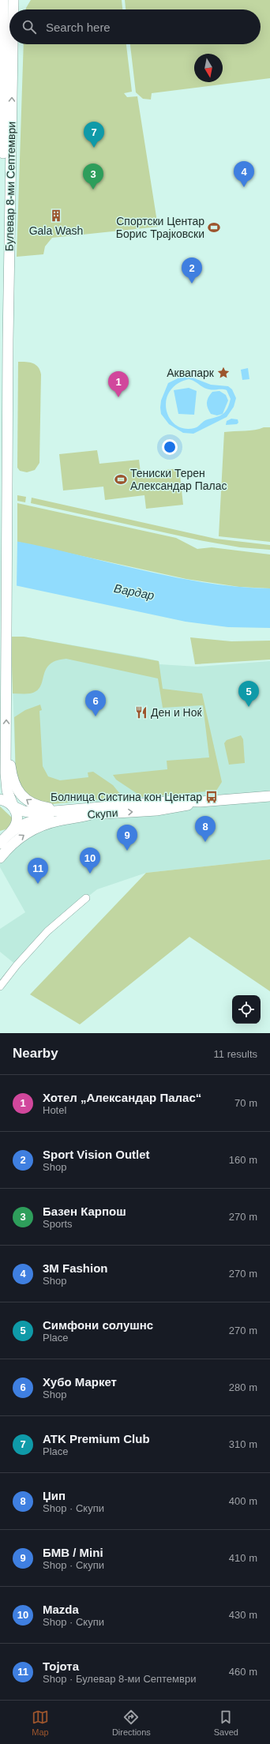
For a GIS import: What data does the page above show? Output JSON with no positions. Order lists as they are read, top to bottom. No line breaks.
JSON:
{"streets":{"street":["Булевар 8-ми Септември","Скупи"]},"crossings":[["Булевар 8-ми Септември","Скупи"]],"water":["Вардар"],"places":{"building":["Gala Wash"],"sports":["Спортски Центар Борис Трајковски","Тениски Терен Александар Палас"],"place":["Аквапарк"],"restaurant":["Ден и Ноќ"],"bus stop":["Болница Систина кон Центар"]},"north":"bottom","page":{"search":"Search here","pins":["7","4","3","2","1","5","6","8","9","10","11"],"heading":["Nearby","11 results"],"list":[{"mark":"1","name":"Хотел „Александар Палас“","note":"Hotel","value":"70 m"},{"mark":"2","name":"Sport Vision Outlet","note":"Shop","value":"160 m"},{"mark":"3","name":"Базен Карпош","note":"Sports","value":"270 m"},{"mark":"4","name":"3M Fashion","note":"Shop","value":"270 m"},{"mark":"5","name":"Симфони солушнс","note":"Place","value":"270 m"},{"mark":"6","name":"Хубо Маркет","note":"Shop","value":"280 m"},{"mark":"7","name":"ATK Premium Club","note":"Place","value":"310 m"},{"mark":"8","name":"Џип","note":"Shop · Скупи","value":"400 m"},{"mark":"9","name":"БМВ / Mini","note":"Shop · Скупи","value":"410 m"},{"mark":"10","name":"Mazda","note":"Shop · Скупи","value":"430 m"},{"mark":"11","name":"Тојота","note":"Shop · Булевар 8-ми Септември","value":"460 m"}],"nav":["Map","Directions","Saved"]}}
